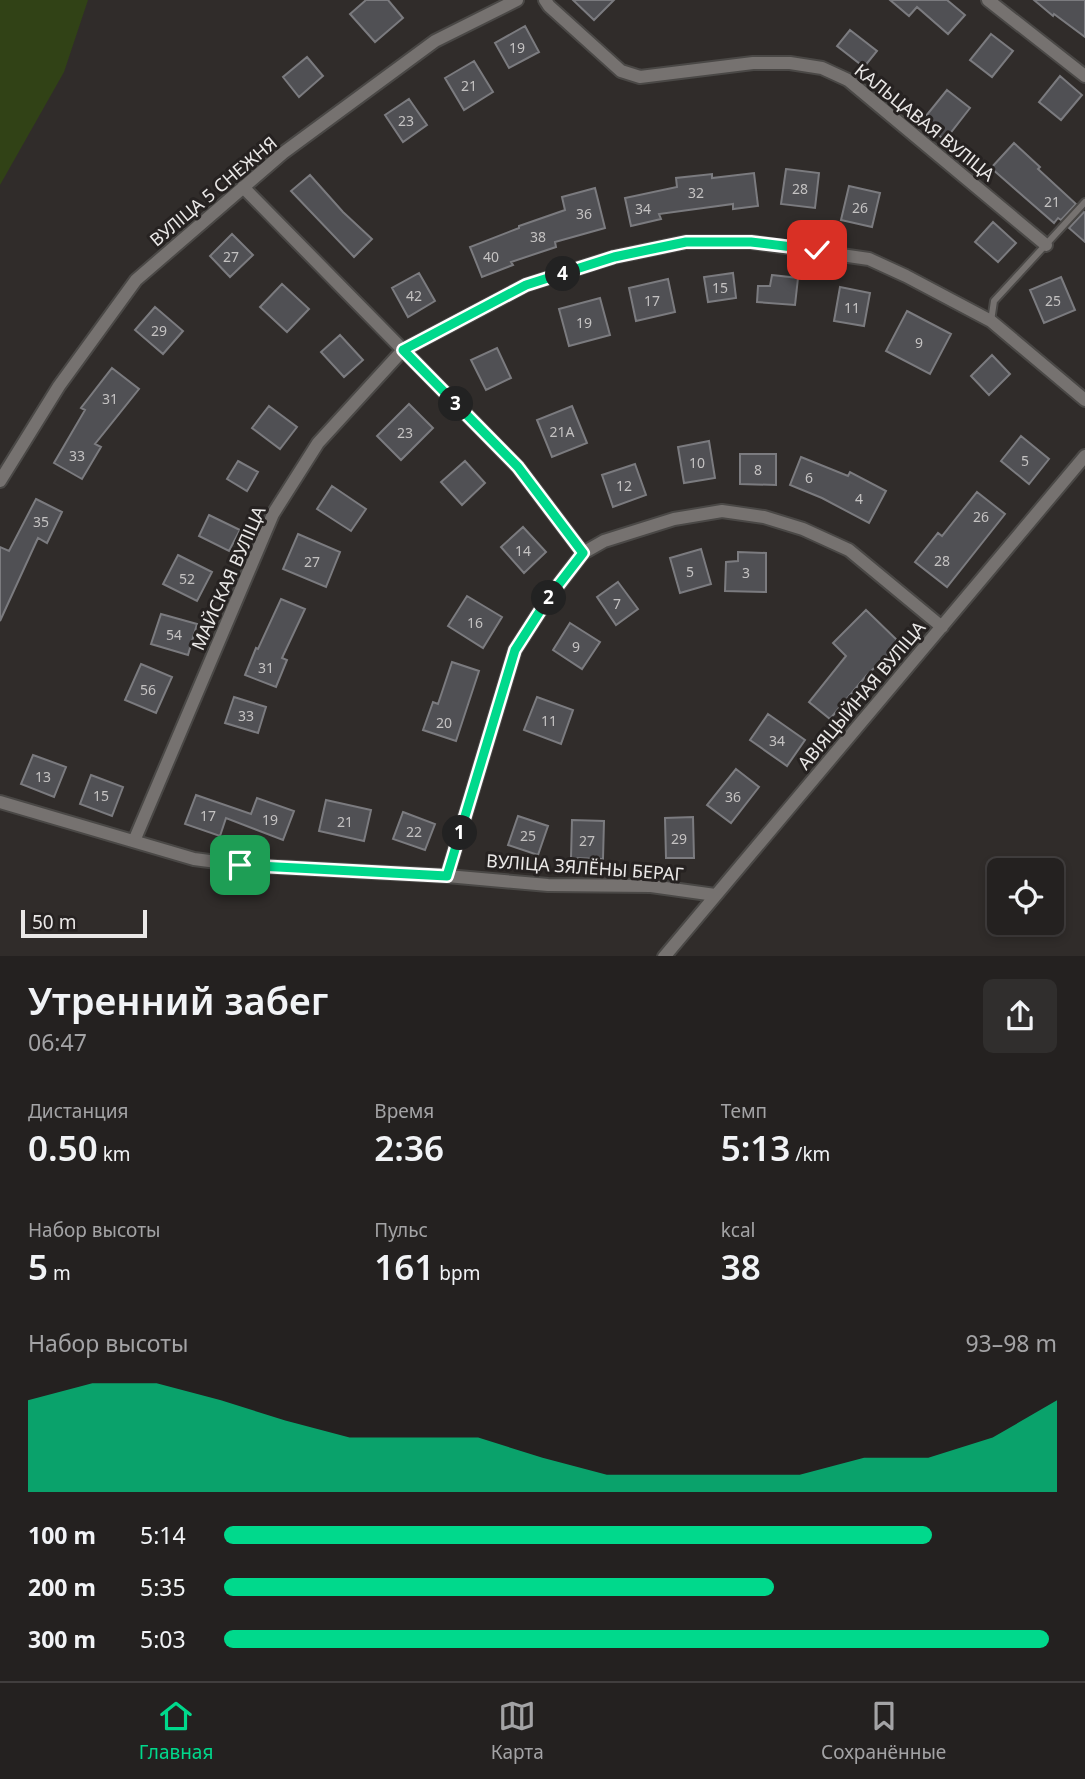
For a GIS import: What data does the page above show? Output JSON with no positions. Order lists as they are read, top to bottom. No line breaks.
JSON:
{"streets":{"street":["КАЛЬЦАВАЯ ВУЛІЦА","ВУЛІЦА 5 СНЕЖНЯ","МАЙСКАЯ ВУЛІЦА","АВІЯЦЫЙНАЯ ВУЛІЦА","ВУЛІЦА ЗЯЛЁНЫ БЕРАГ"]},"crossings":[["МАЙСКАЯ ВУЛІЦА","ВУЛІЦА ЗЯЛЁНЫ БЕРАГ"],["АВІЯЦЫЙНАЯ ВУЛІЦА","ВУЛІЦА ЗЯЛЁНЫ БЕРАГ"]],"house_numbers":["19","21","23","28","32","21","26","34","36","38","27","40","15","42","17","25","11","19","29","9","31","21А","23","33","5","10","8","6","12","4","26","35","14","28","27","5","3","52","7","16","54","9","31","56","33","11","20","34","13","15","36","17","19","21","22","25","29","27"],"scale_bar":"50 m","page":{"pins":["4","3","2","1"],"scale":"50 m","heading":["Утренний забег","06:47"],"stats":[["Дистанция","0.50 km"],["Время","2:36"],["Темп","5:13 /km"],["Набор высоты","5 m"],["Пульс","161 bpm"],["kcal","38"]],"chart":["Набор высоты","93–98 m"],"list":[{"name":"100 m","note":"5:14"},{"name":"200 m","note":"5:35"},{"name":"300 m","note":"5:03"}],"tabs":["Главная","Карта","Сохранённые"]}}
